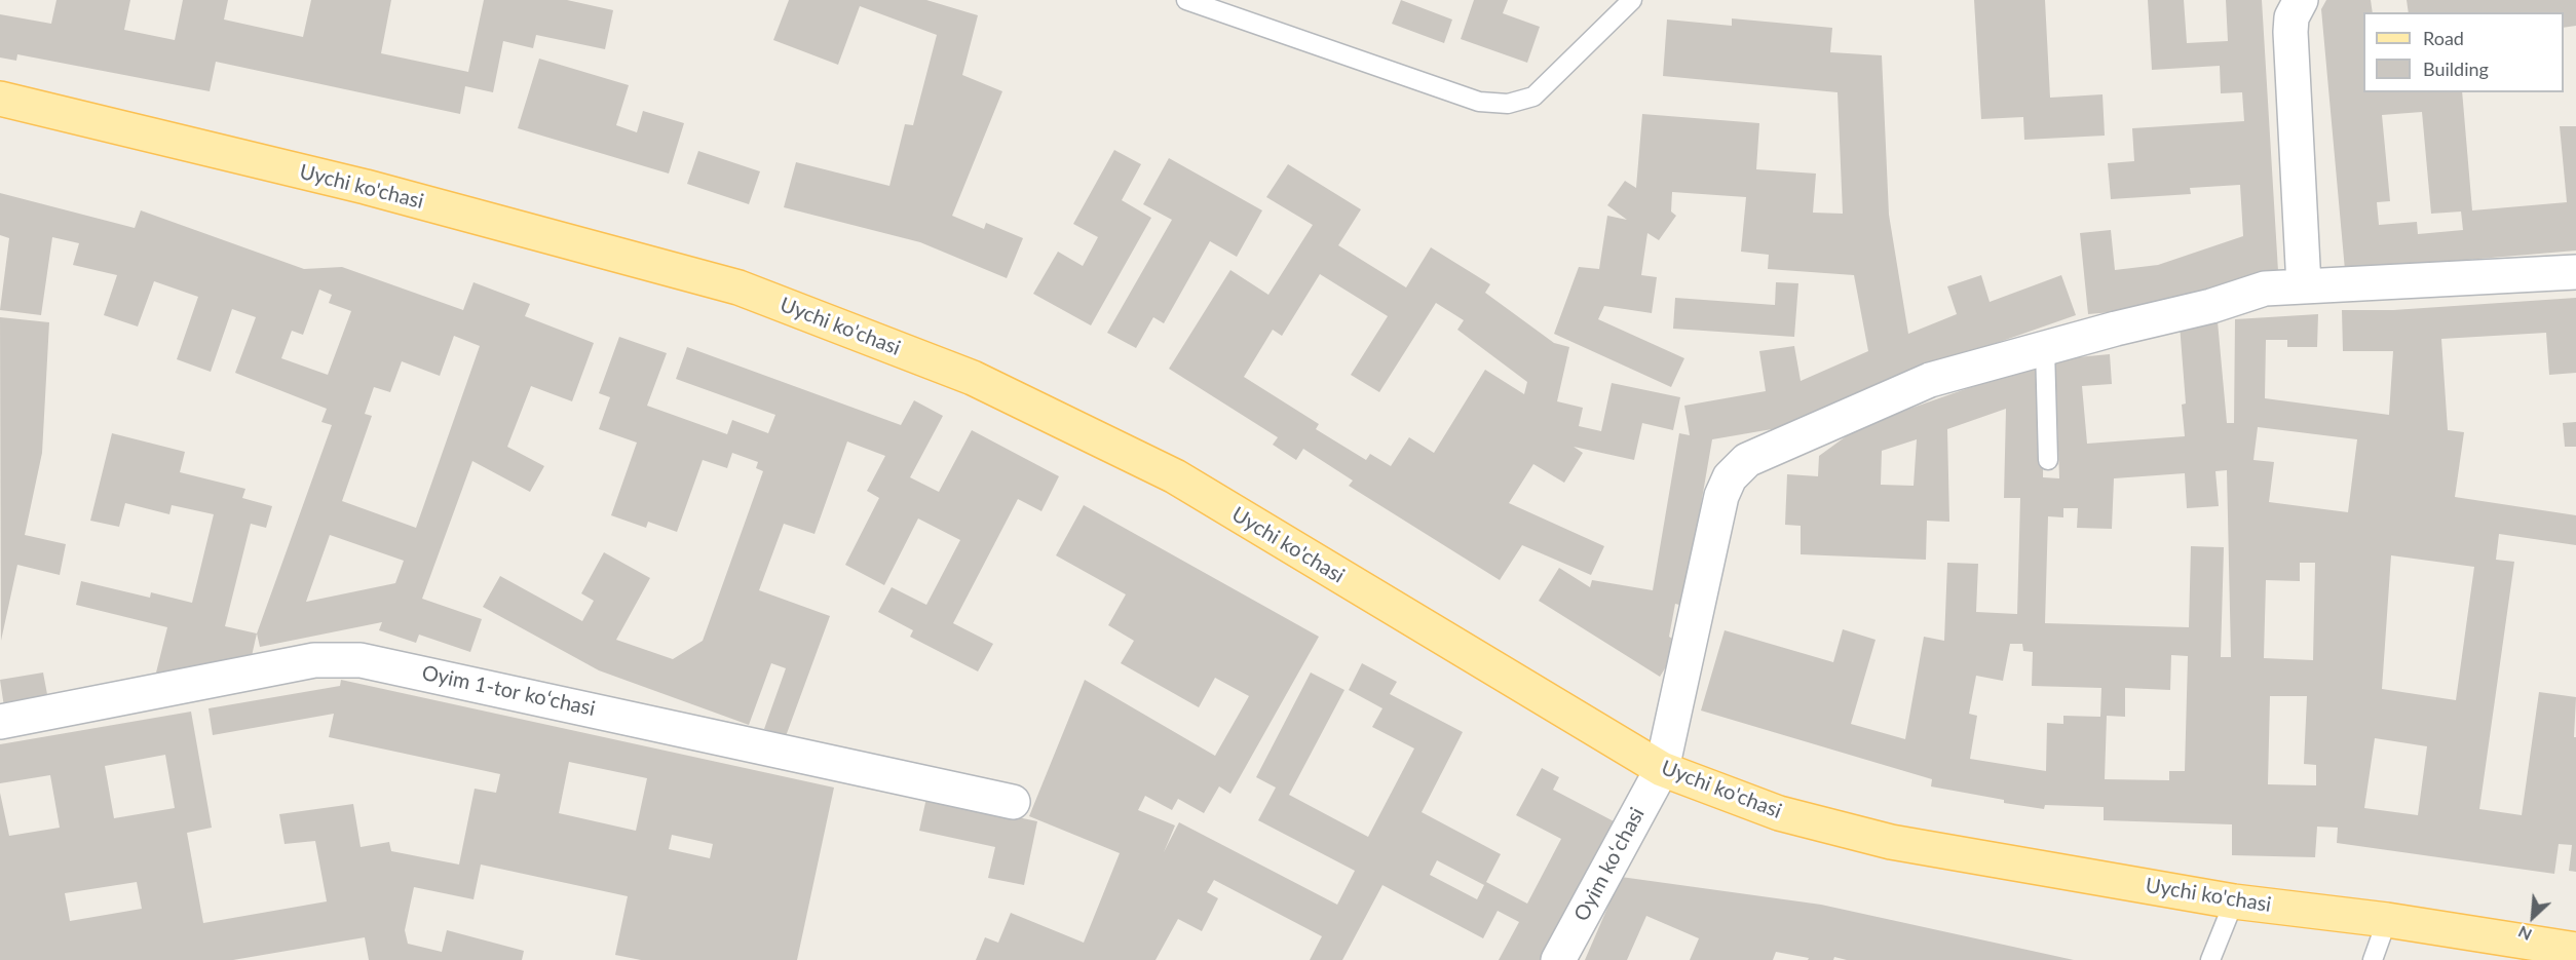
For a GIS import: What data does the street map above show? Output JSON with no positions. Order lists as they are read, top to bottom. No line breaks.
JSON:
{"streets":{"main road":["Uychi ko'chasi"],"street":["Oyim 1-tor koʻchasi","Oyim koʻchasi"]},"crossings":[["Uychi ko'chasi","Oyim koʻchasi"]],"legend":["Road","Building"],"north":"bottom left"}
